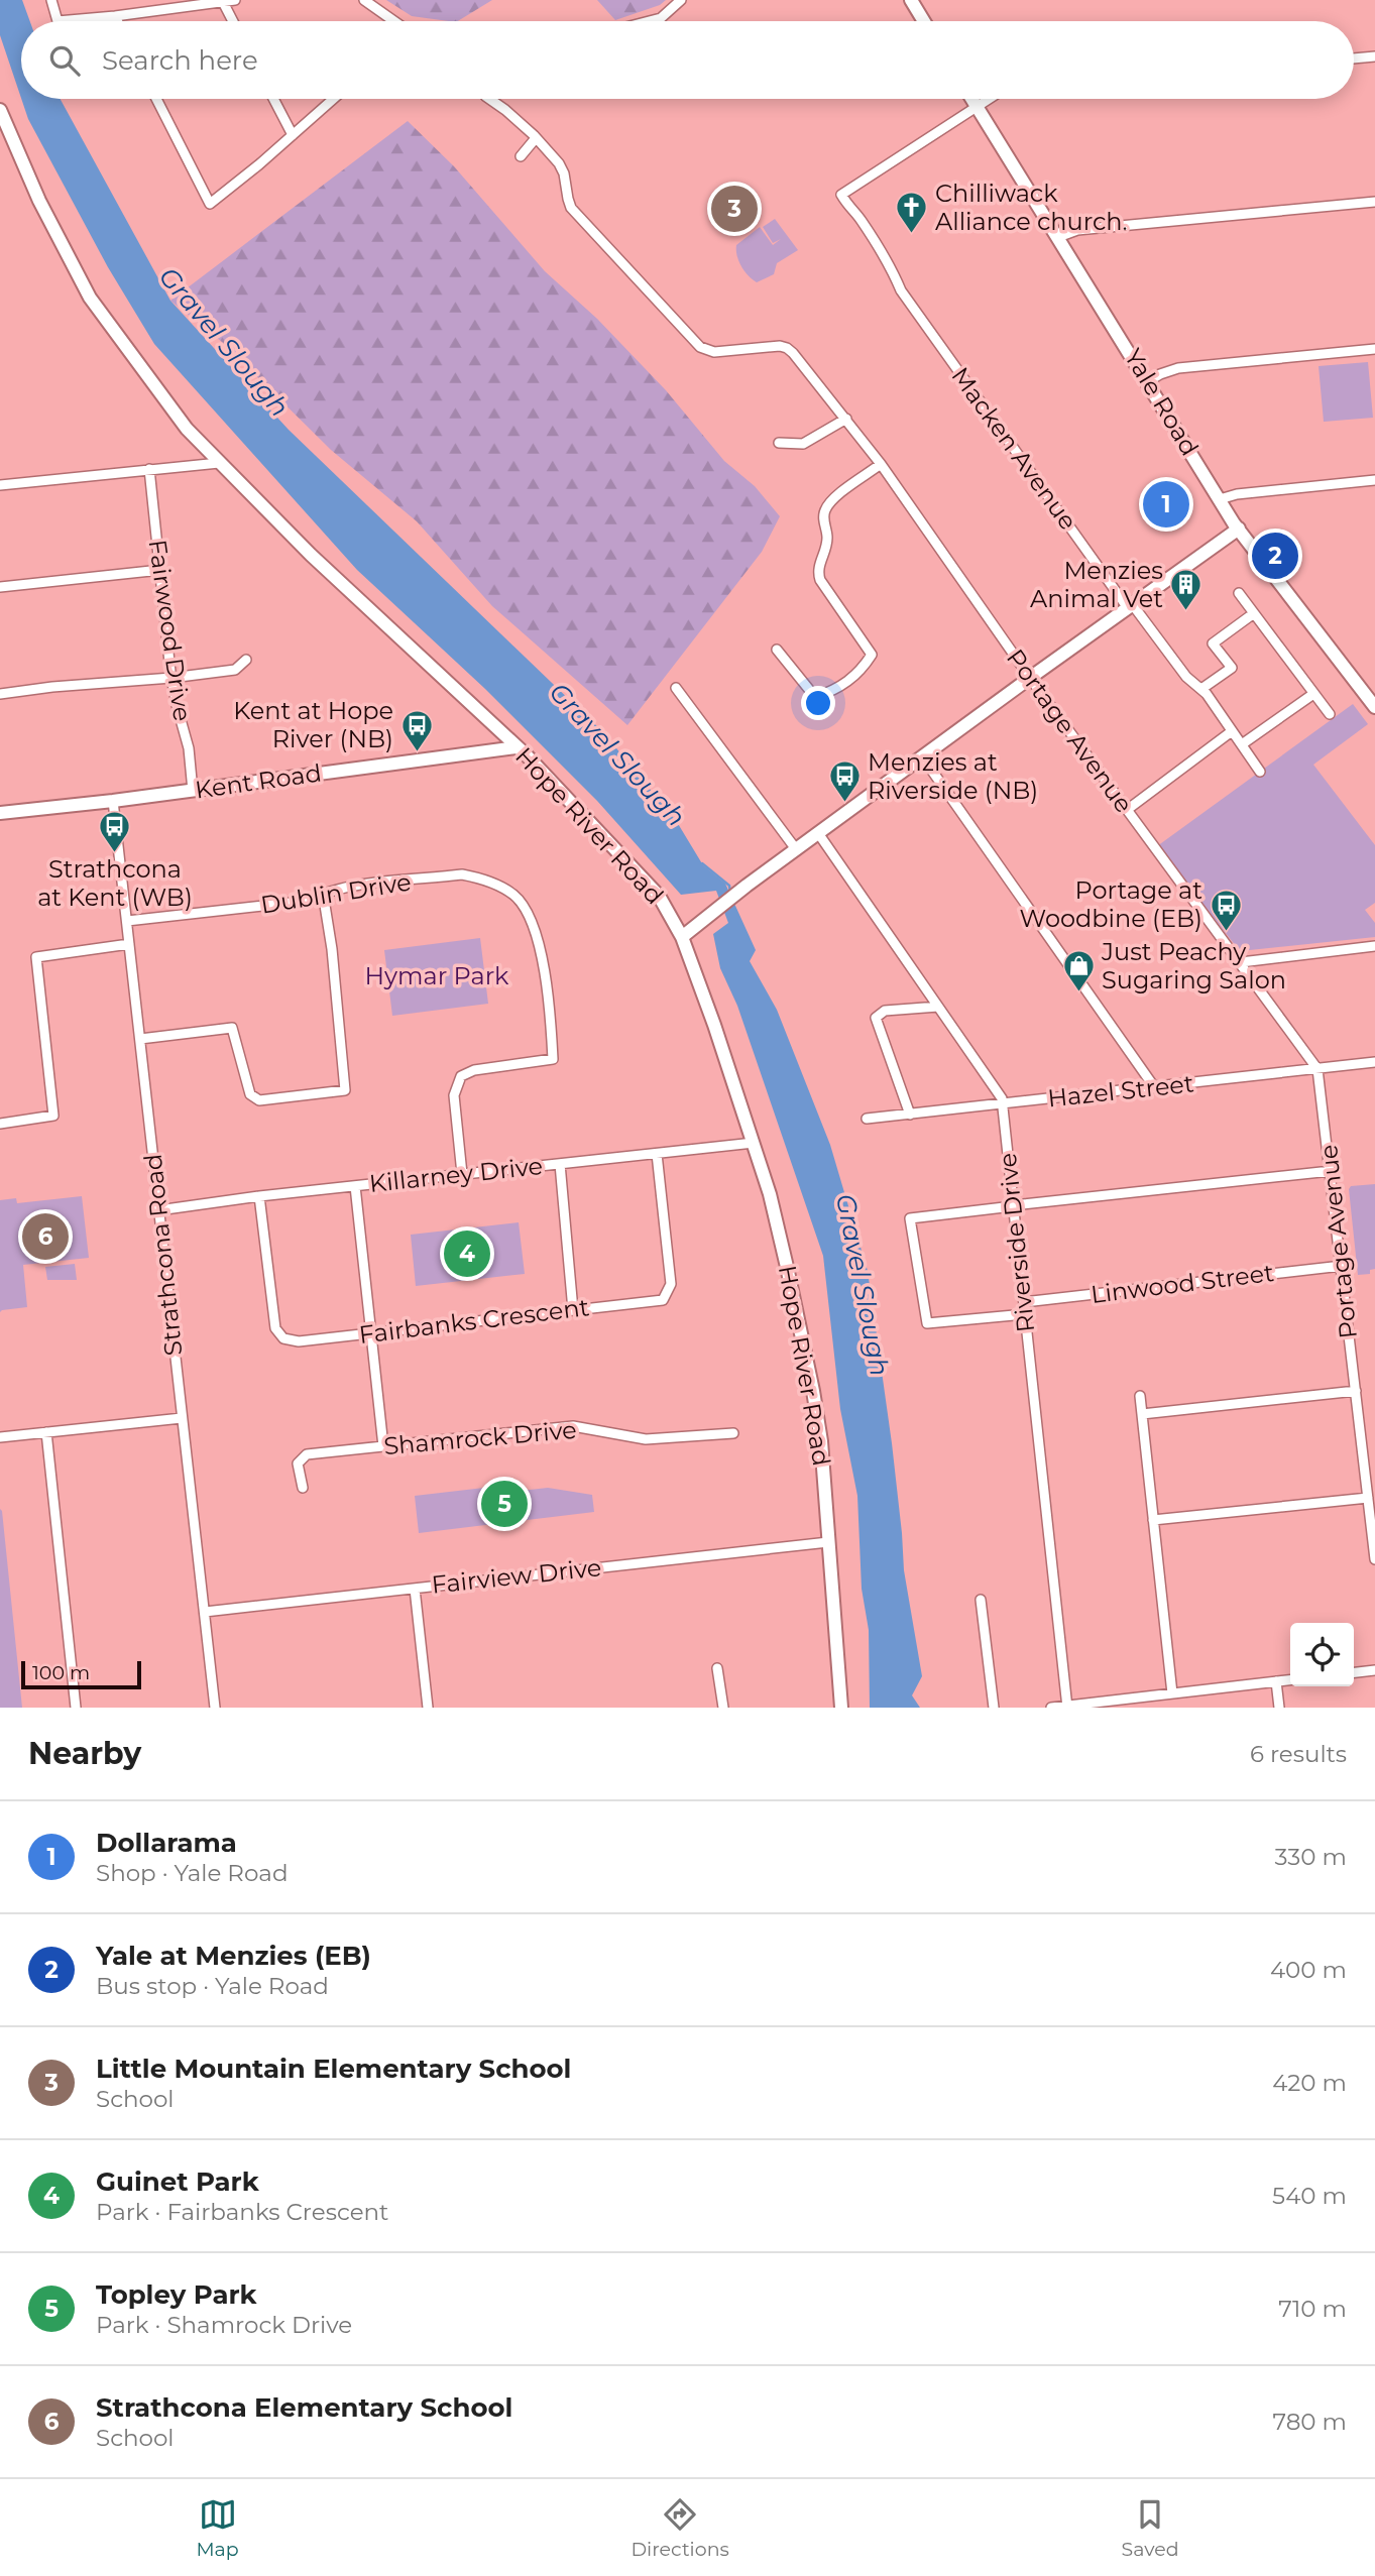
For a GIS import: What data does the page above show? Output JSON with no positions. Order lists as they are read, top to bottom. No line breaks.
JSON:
{"streets":{"street":["Yale Road","Macken Avenue","Fairwood Drive","Portage Avenue","Kent Road","Hope River Road","Dublin Drive","Hazel Street","Killarney Drive","Riverside Drive","Strathcona Road","Linwood Street","Fairbanks Crescent","Shamrock Drive","Fairview Drive"]},"crossings":[["Yale Road","Macken Avenue"],["Fairwood Drive","Kent Road"],["Portage Avenue","Hazel Street"],["Portage Avenue","Linwood Street"],["Kent Road","Hope River Road"],["Kent Road","Strathcona Road"],["Hope River Road","Killarney Drive"],["Hope River Road","Fairview Drive"],["Dublin Drive","Killarney Drive"],["Dublin Drive","Strathcona Road"],["Hazel Street","Riverside Drive"],["Killarney Drive","Strathcona Road"],["Killarney Drive","Fairbanks Crescent"],["Riverside Drive","Linwood Street"],["Strathcona Road","Fairview Drive"]],"water":["Gravel Slough"],"parks":["Hymar Park"],"places":{"church":["Chilliwack Alliance church."],"building":["Menzies Animal Vet"],"bus stop":["Kent at Hope River (NB)","Menzies at Riverside (NB)","Strathcona at Kent (WB)","Portage at Woodbine (EB)"],"shop":["Just Peachy Sugaring Salon"]},"scale_bar":"100 m","page":{"search":"Search here","pins":["3","1","2","6","4","5"],"scale":"100 m","heading":["Nearby","6 results"],"list":[{"mark":"1","name":"Dollarama","note":"Shop · Yale Road","value":"330 m"},{"mark":"2","name":"Yale at Menzies (EB)","note":"Bus stop · Yale Road","value":"400 m"},{"mark":"3","name":"Little Mountain Elementary School","note":"School","value":"420 m"},{"mark":"4","name":"Guinet Park","note":"Park · Fairbanks Crescent","value":"540 m"},{"mark":"5","name":"Topley Park","note":"Park · Shamrock Drive","value":"710 m"},{"mark":"6","name":"Strathcona Elementary School","note":"School","value":"780 m"}],"nav":["Map","Directions","Saved"]}}
